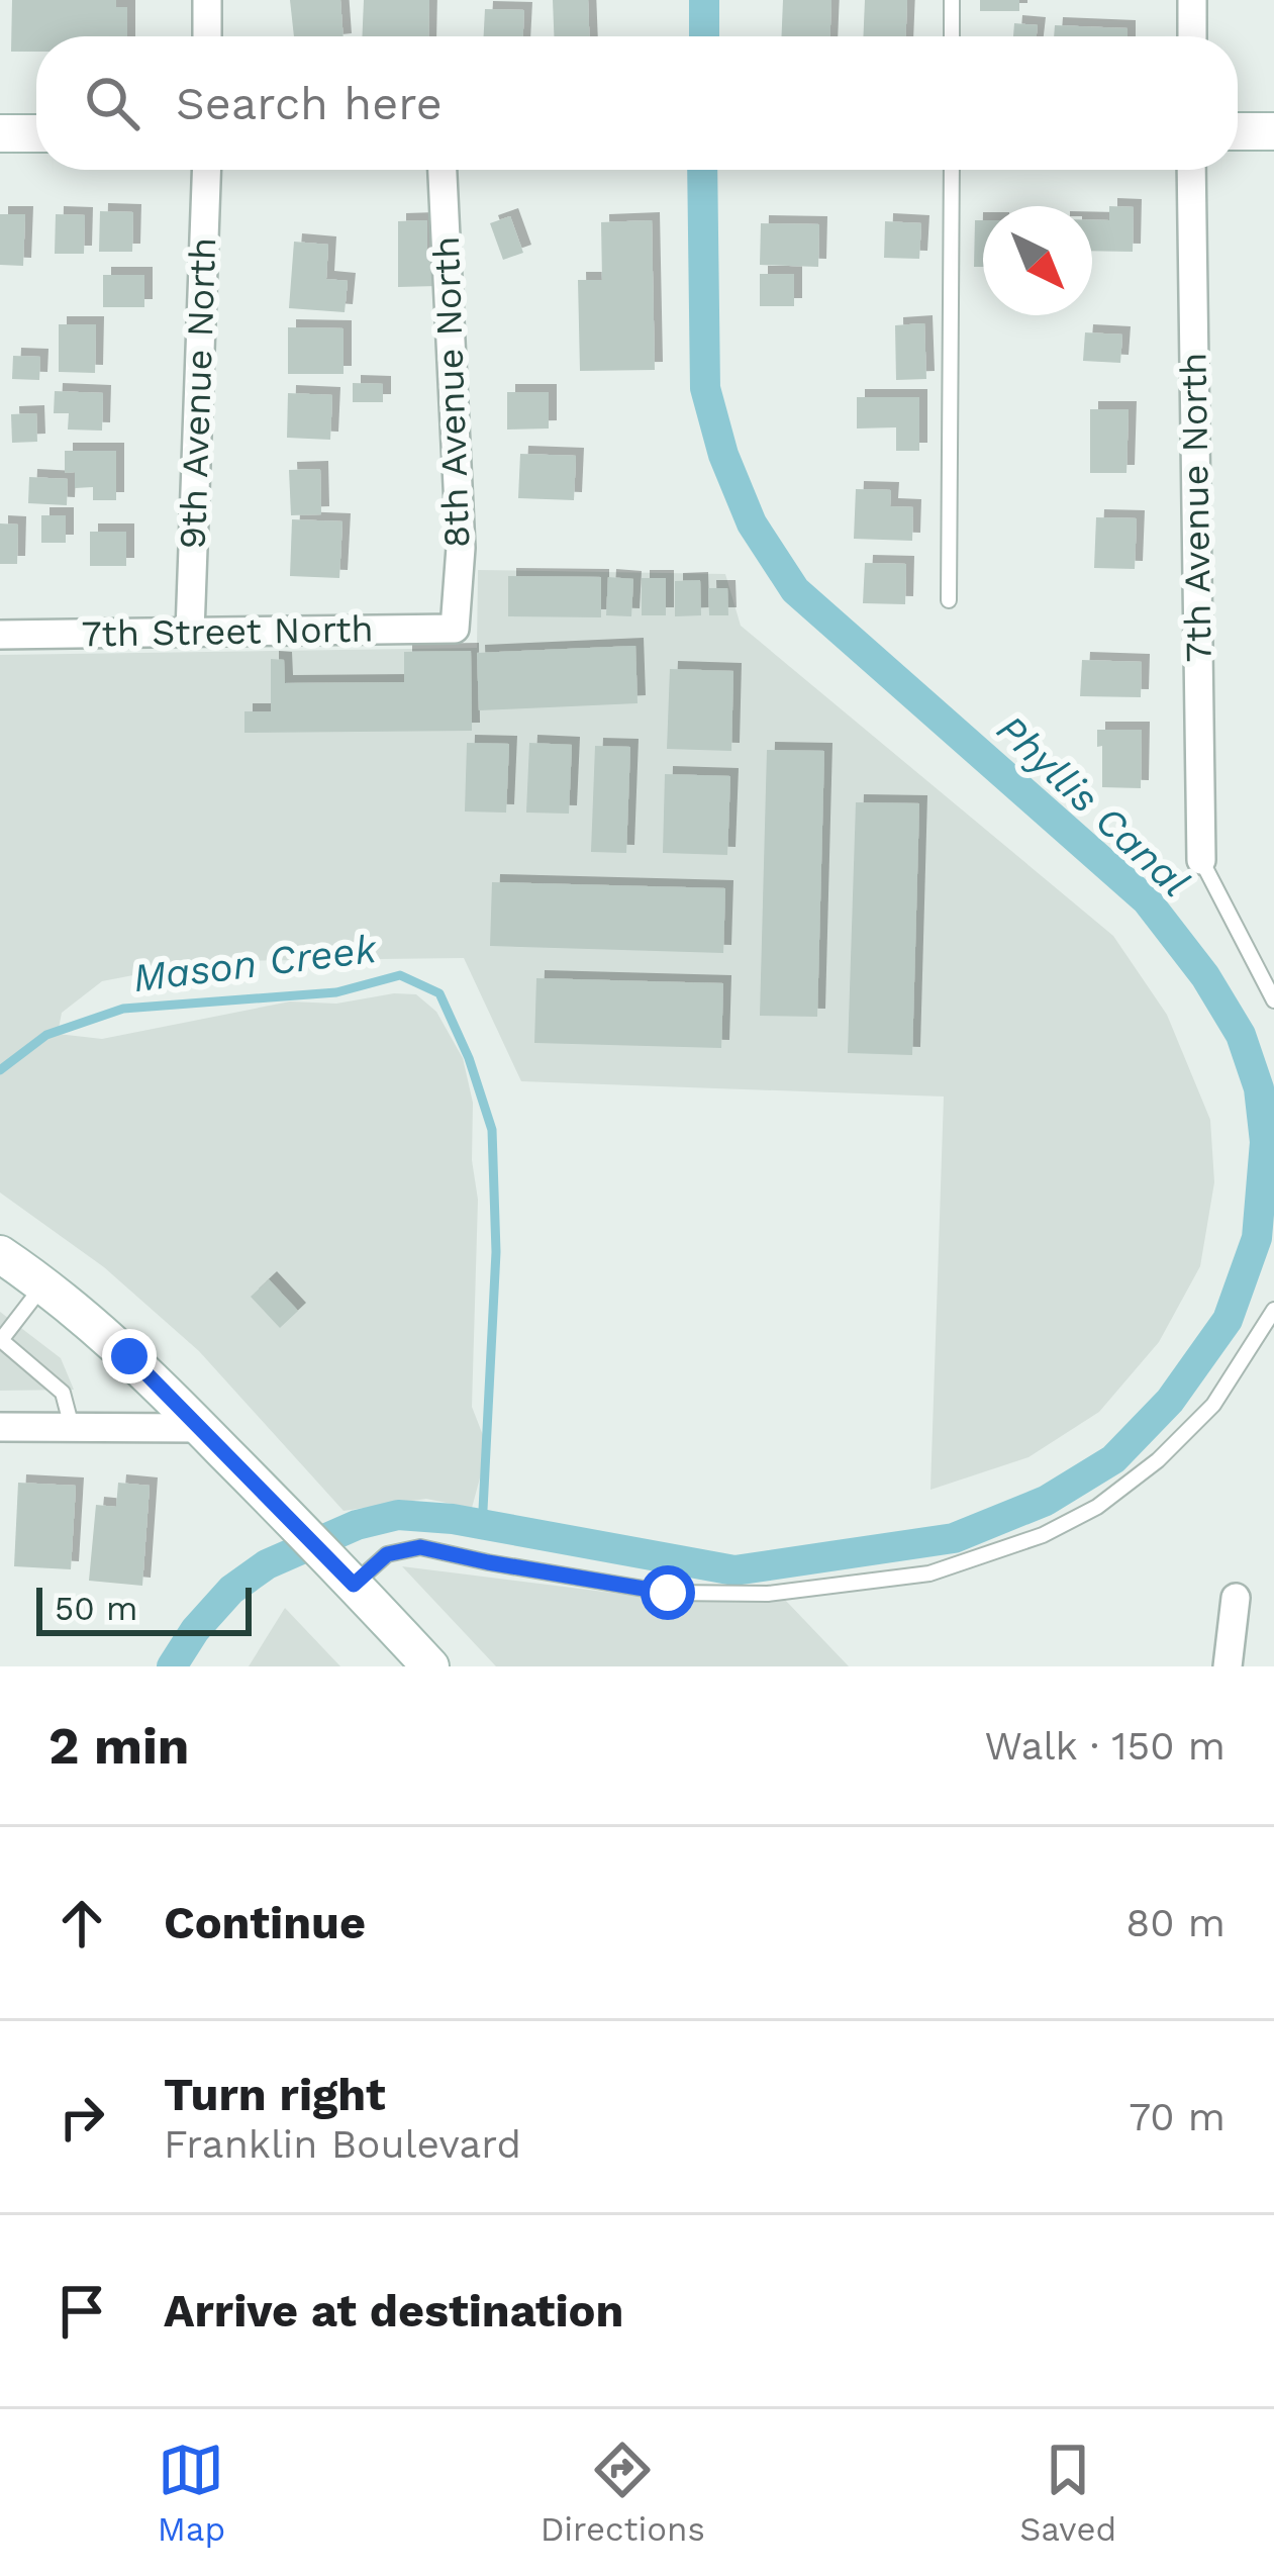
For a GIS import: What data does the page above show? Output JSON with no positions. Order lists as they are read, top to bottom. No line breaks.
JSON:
{"streets":{"street":["8th Avenue North","9th Avenue North","7th Avenue North","7th Street North"]},"crossings":[["8th Avenue North","7th Street North"],["9th Avenue North","7th Street North"]],"water":["Phyllis Canal","Mason Creek"],"scale_bar":"50 m","north":"bottom right","page":{"search":"Search here","scale":"50 m","heading":["2 min","Walk · 150 m"],"list":[["Continue","80 m"],["Turn right","Franklin Boulevard","70 m"],"Arrive at destination"],"nav":["Map","Directions","Saved"]}}
